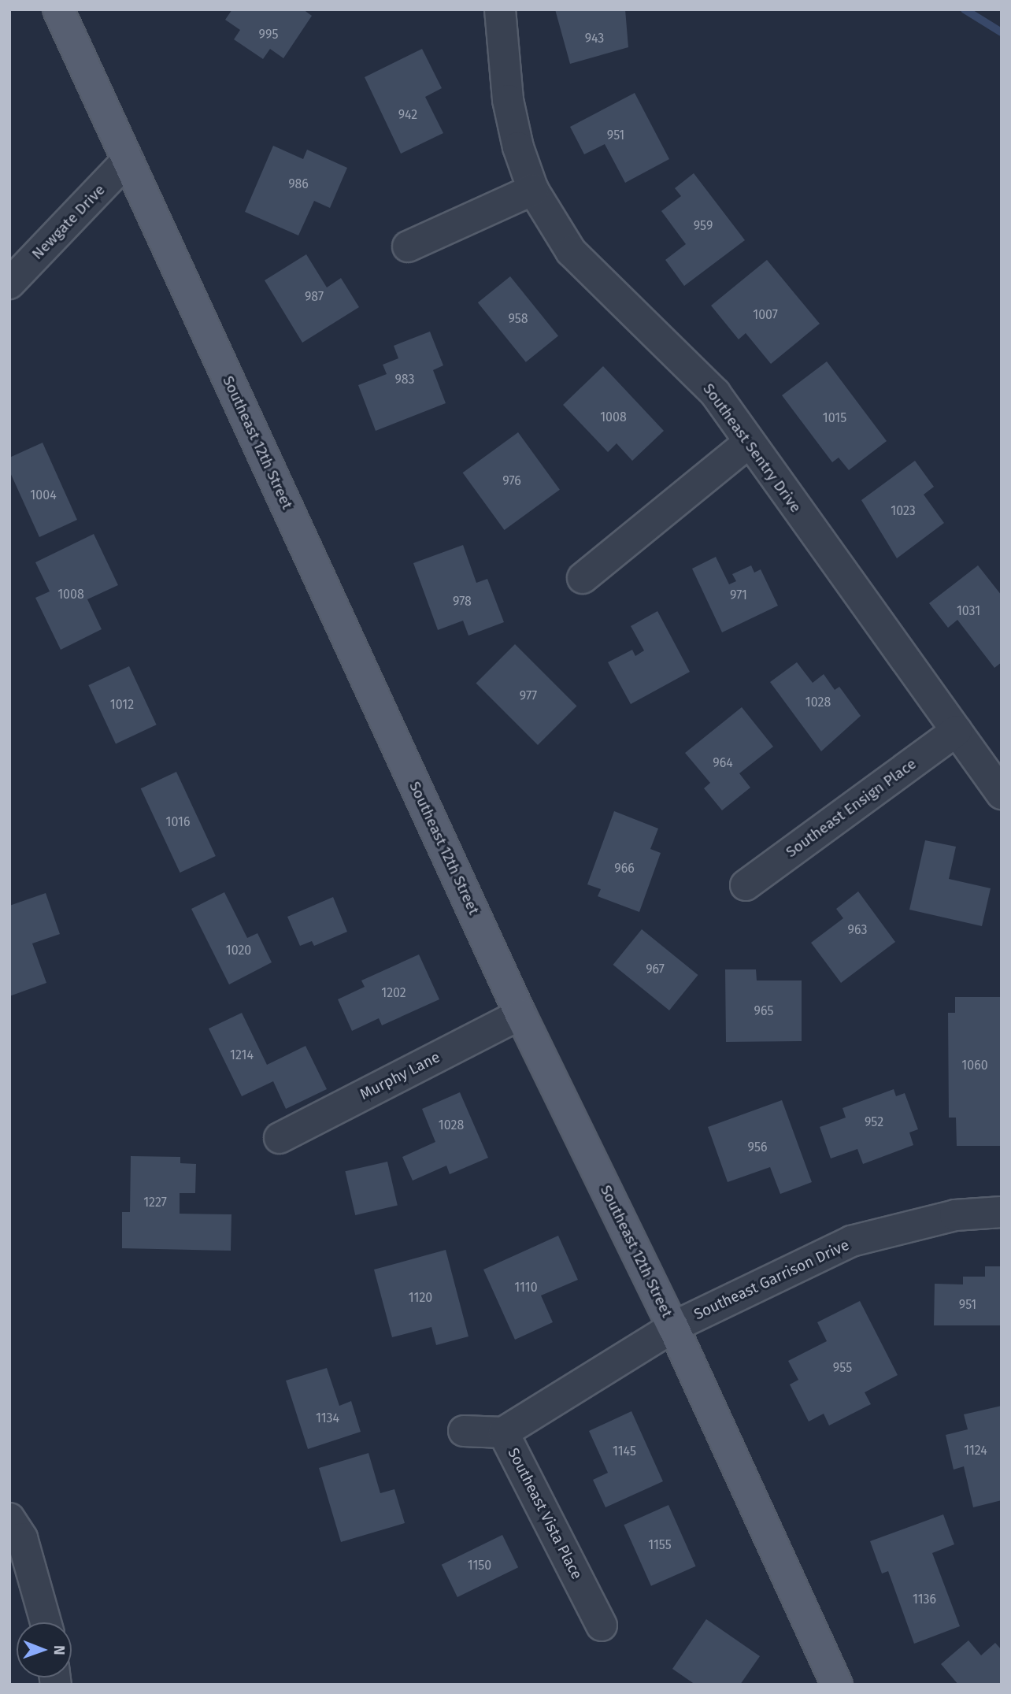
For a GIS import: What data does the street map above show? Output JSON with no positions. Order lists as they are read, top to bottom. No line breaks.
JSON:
{"streets":{"main road":["Southeast 12th Street"],"street":["Newgate Drive","Southeast Sentry Drive","Southeast Ensign Place","Murphy Lane","Southeast Garrison Drive","Southeast Vista Place"]},"crossings":[["Newgate Drive","Southeast 12th Street"],["Southeast 12th Street","Murphy Lane"],["Southeast 12th Street","Southeast Garrison Drive"],["Southeast 12th Street","Southeast Vista Place"],["Southeast Sentry Drive","Southeast Ensign Place"],["Southeast Garrison Drive","Southeast Vista Place"]],"house_numbers":["995","943","942","951","986","959","987","1007","958","983","1008","1015","976","1004","1023","1008","971","978","1031","977","1028","1012","964","1016","966","963","1020","967","1202","965","1214","1060","952","1028","956","1227","1110","1120","951","955","1134","1124","1145","1155","1150","1136"],"north":"right"}
